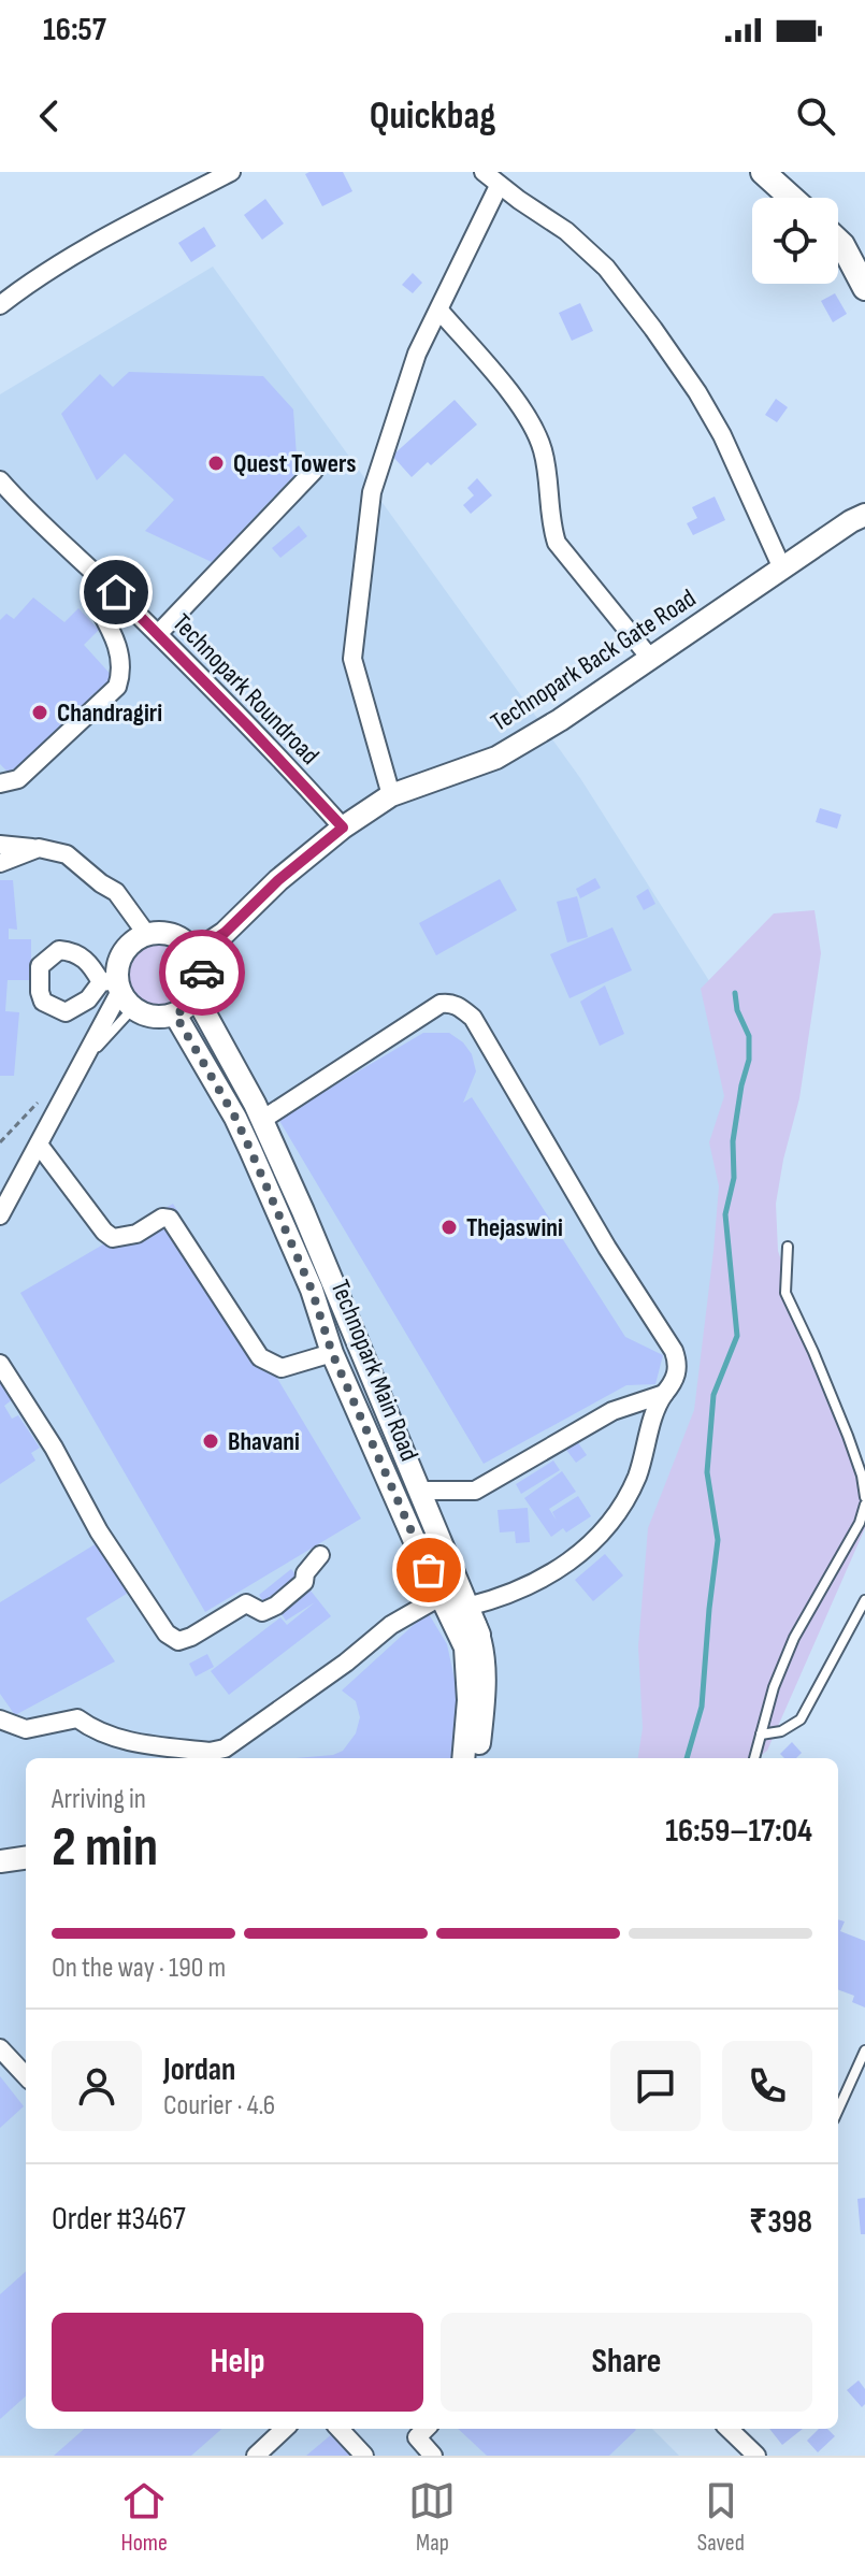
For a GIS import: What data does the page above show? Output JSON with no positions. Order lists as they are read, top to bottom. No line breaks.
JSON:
{"streets":{"street":["Technopark Back Gate Road","Technopark Roundroad","Technopark Main Road"]},"crossings":[["Technopark Back Gate Road","Technopark Roundroad"],["Technopark Back Gate Road","Technopark Main Road"]],"places":["Quest Towers","Chandragiri","Thejaswini","Bhavani"],"page":{"status":"16:57","header":"Quickbag","heading":["2 min","Arriving in","16:59–17:04"],"panel":["Jordan","Courier · 4.6","Order #3467","₹398"],"bar":"On the way · 190 m","buttons":["Help","Share"],"tabs":["Home","Map","Saved"]}}
